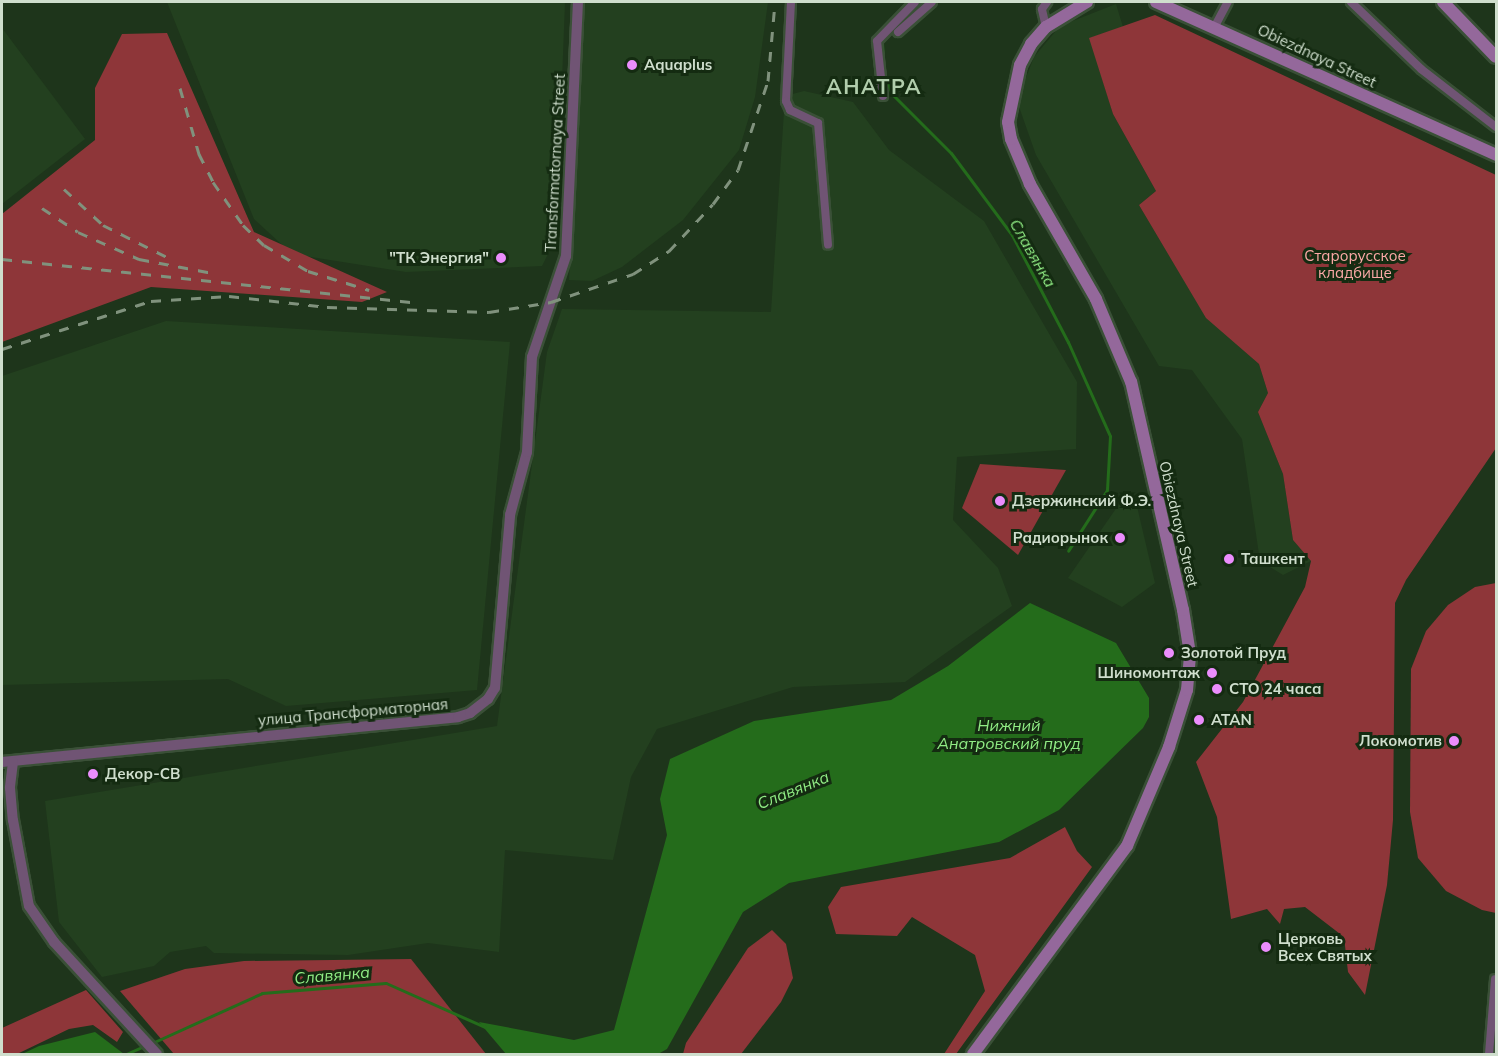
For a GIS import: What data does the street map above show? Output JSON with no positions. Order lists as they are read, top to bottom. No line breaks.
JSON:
{"streets":{"main road":["Obiezdnaya Street"],"street":["Transformatornaya Street","улица Трансформаторная"]},"crossings":[["Transformatornaya Street","улица Трансформаторная"]],"districts":["АНАТРА"],"water":["Славянка","Нижний Анатровский пруд"],"parks":["Старорусское кладбище"],"places":["Aquaplus","\"ТК Энергия\"","Дзержинский Ф.Э.","Радиорынок","Ташкент","Золотой Пруд","Шиномонтаж","СТО 24 часа","ATAN","Локомотив","Декор-СВ","Церковь Всех Святых"]}
